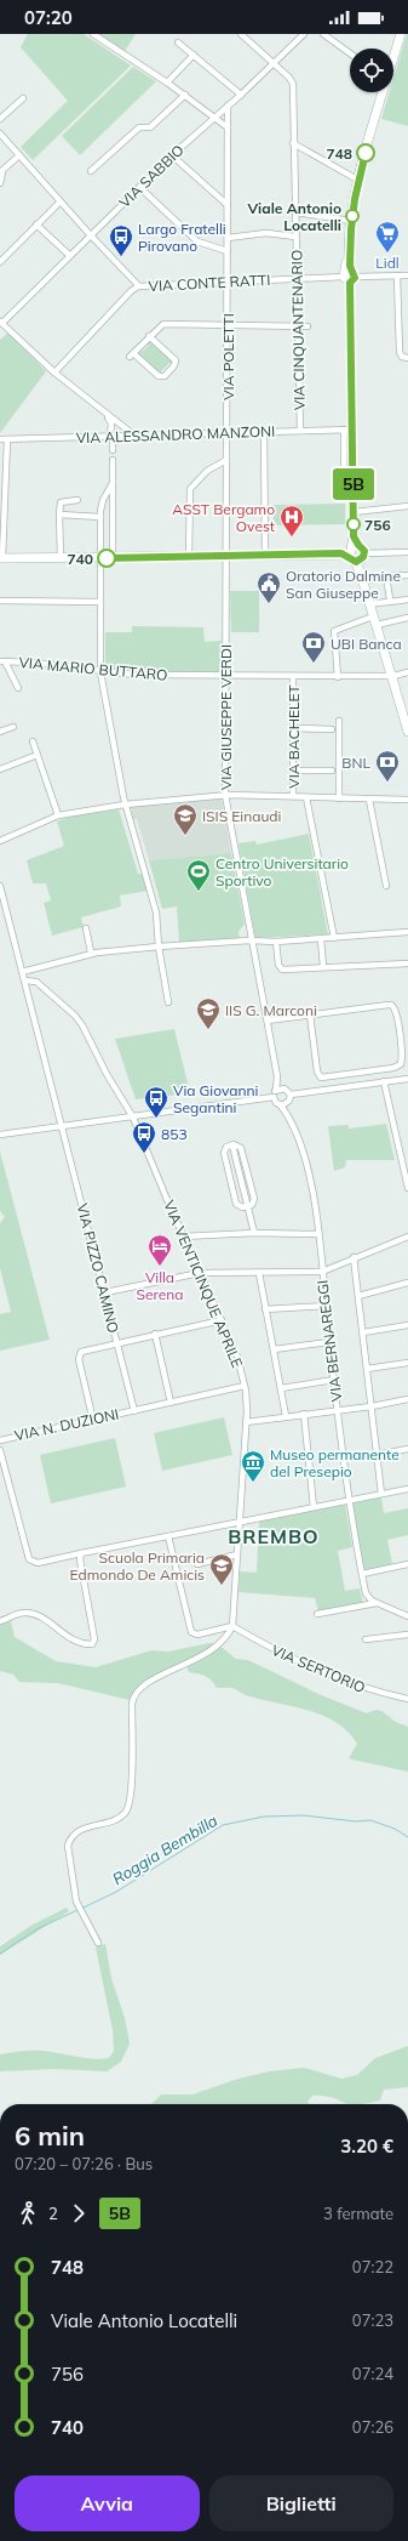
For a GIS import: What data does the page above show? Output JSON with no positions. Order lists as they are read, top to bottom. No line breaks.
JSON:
{"streets":{"street":["VIA SABBIO","VIA CONTE RATTI","VIA CINQUANTENARIO","VIA POLETTI","VIA ALESSANDRO MANZONI","VIA MARIO BUTTARO","VIA GIUSEPPE VERDI","VIA BACHELET","VIA PIZZO CAMINO","VIA VENTICINQUE APRILE","VIA BERNAREGGI","VIA N. DUZIONI","VIA SERTORIO"]},"crossings":[["VIA SABBIO","VIA CINQUANTENARIO"],["VIA SABBIO","VIA POLETTI"],["VIA CONTE RATTI","VIA CINQUANTENARIO"],["VIA CONTE RATTI","VIA POLETTI"],["VIA CINQUANTENARIO","VIA ALESSANDRO MANZONI"],["VIA POLETTI","VIA ALESSANDRO MANZONI"],["VIA POLETTI","VIA GIUSEPPE VERDI"],["VIA MARIO BUTTARO","VIA GIUSEPPE VERDI"],["VIA MARIO BUTTARO","VIA BACHELET"],["VIA PIZZO CAMINO","VIA VENTICINQUE APRILE"],["VIA PIZZO CAMINO","VIA N. DUZIONI"],["VIA VENTICINQUE APRILE","VIA N. DUZIONI"],["VIA VENTICINQUE APRILE","VIA SERTORIO"]],"districts":["BREMBO"],"water":["Roggia Bembilla"],"places":{"other":["748","Viale Antonio Locatelli","756","740"],"supermarket":["Lidl"],"bus stop":["Largo Fratelli Pirovano","Via Giovanni Segantini","853"],"hospital":["ASST Bergamo Ovest"],"public building":["Oratorio Dalmine San Giuseppe"],"bank":["UBI Banca","BNL"],"school or university":["ISIS Einaudi","IIS G. Marconi","Scuola Primaria Edmondo De Amicis"],"sports":["Centro Universitario Sportivo"],"hotel":["Villa Serena"],"museum":["Museo permanente del Presepio"]},"lines":["bus line 5B"],"page":{"status":"07:20","on_map":"5B","heading":["6 min","07:20 – 07:26 · Bus","3.20 €"],"legs":["2","5B","3 fermate"],"list":[{"name":"748","value":"07:22"},{"name":"Viale Antonio Locatelli","value":"07:23"},{"name":"756","value":"07:24"},{"name":"740","value":"07:26"}],"buttons":["Avvia","Biglietti"]}}
